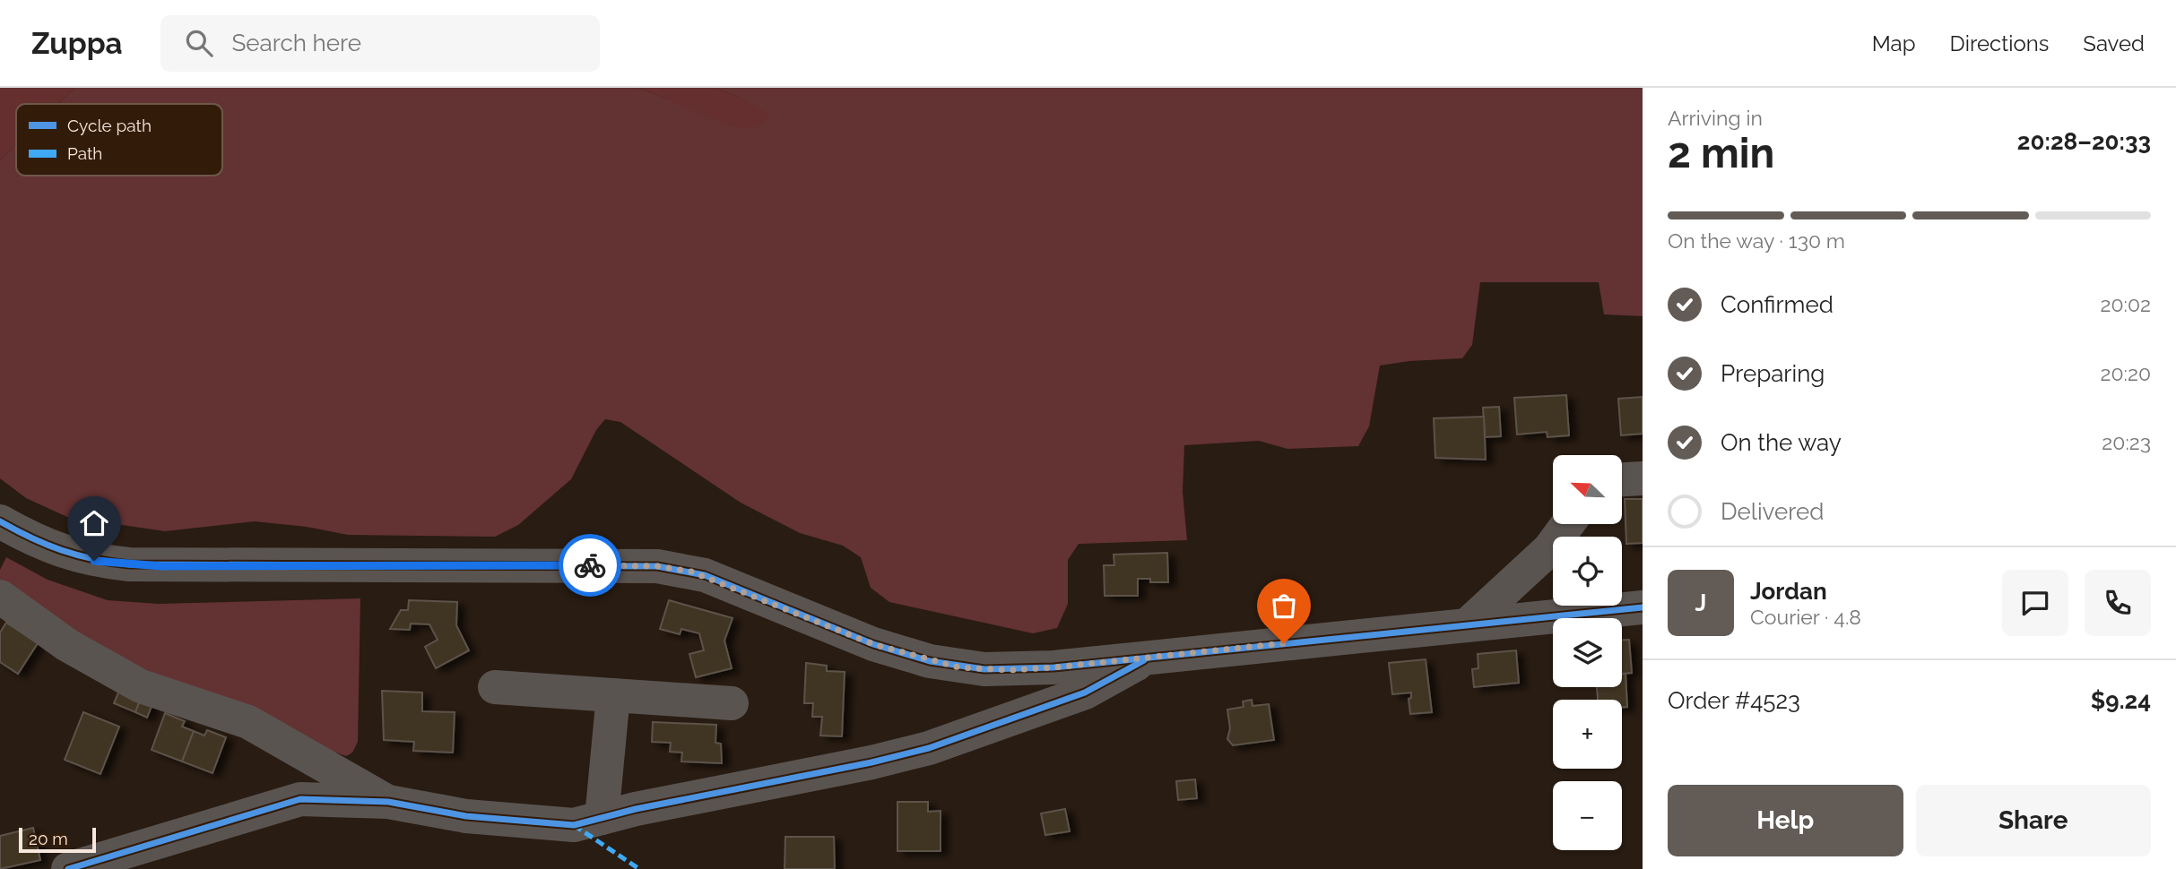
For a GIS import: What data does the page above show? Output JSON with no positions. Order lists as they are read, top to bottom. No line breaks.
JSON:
{"legend":["Cycle path","Path"],"scale_bar":"20 m","north":"top left","page":{"header":"Zuppa","search":"Search here","nav":["Map","Directions","Saved"],"heading":["2 min","Arriving in","20:28–20:33"],"panel":["Jordan","Courier · 4.8","Order #4523","$9.24"],"bar":"On the way · 130 m","list":[["Confirmed","20:02"],["Preparing","20:20"],["On the way","20:23"],"Delivered"],"map_buttons":["+","−"],"round":"J","buttons":["Help","Share"],"scale":"20 m"}}
